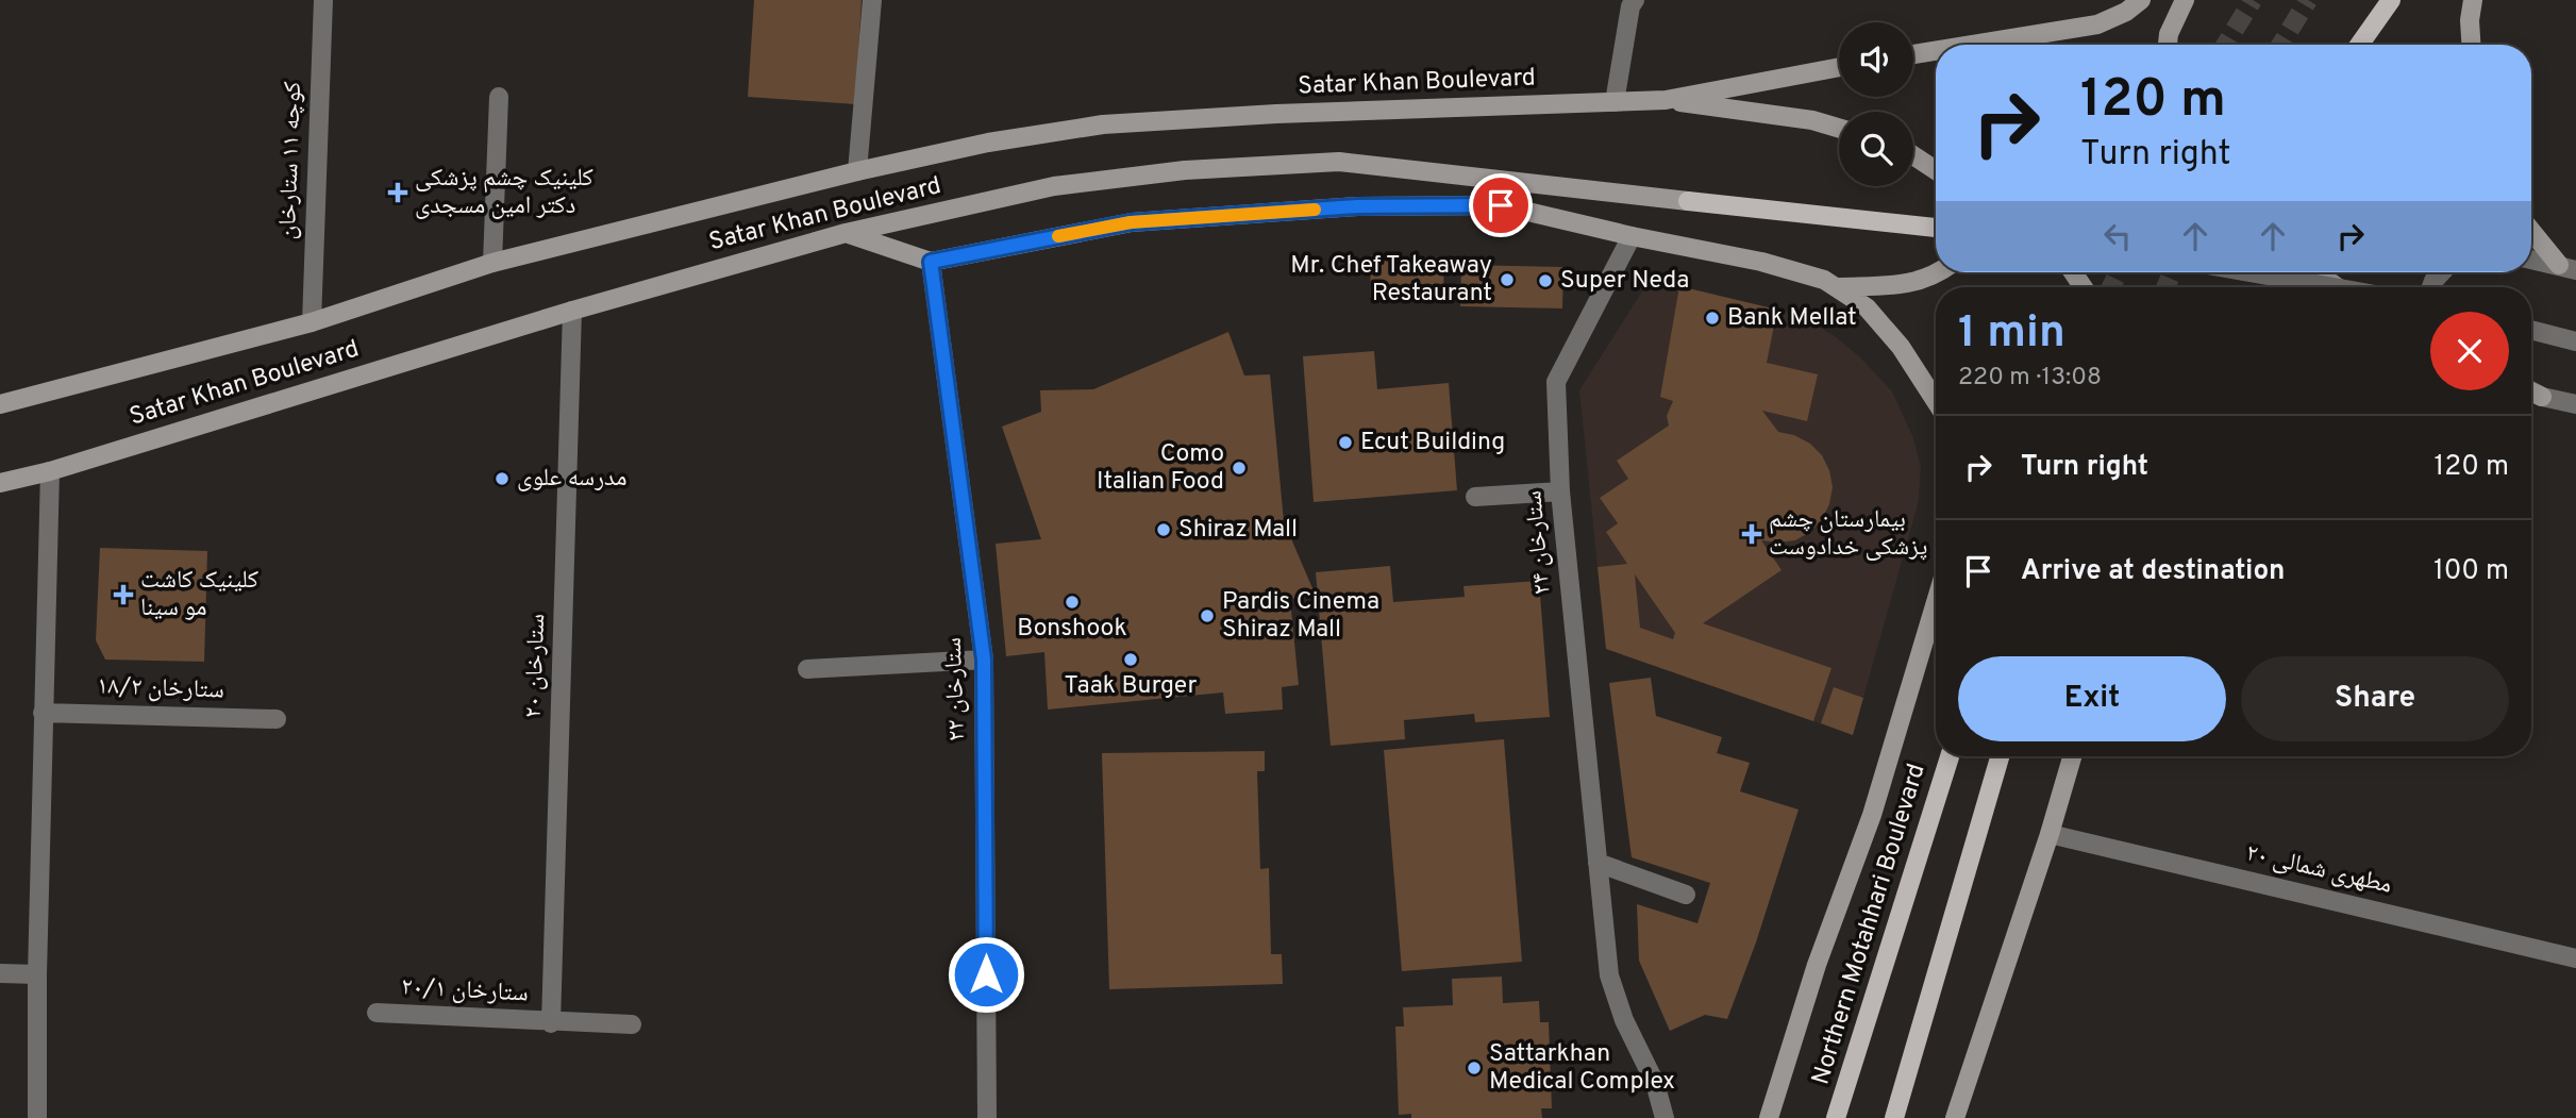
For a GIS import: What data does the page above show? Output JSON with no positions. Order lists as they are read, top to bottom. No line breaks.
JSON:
{"streets":{"main road":["Satar Khan Boulevard","Northern Motahhari Boulevard"],"street":["کوچه ۱۱ ستارخان","۲۴ ستارخان","۲۰ ستارخان","۱۸/۲ ستارخان","۲۲ ستارخان","۲۰ مطهری شمالی","۲۰/۱ ستارخان"]},"crossings":[["Satar Khan Boulevard","کوچه ۱۱ ستارخان"],["Satar Khan Boulevard","۲۰ ستارخان"],["۲۰ ستارخان","۲۰/۱ ستارخان"]],"places":{"health":["کلینیک چشم پزشکی دکتر امین مسجدی","بیمارستان چشم پزشکی خدادوست","کلینیک کاشت مو سینا"],"other":["Mr. Chef Takeaway Restaurant","Super Neda","Bank Mellat","Ecut Building","Como Italian Food","مدرسه علوی","Shiraz Mall","Bonshook","Pardis Cinema Shiraz Mall","Taak Burger","Sattarkhan Medical Complex"]},"page":{"turn":["120 m","Turn right"],"heading":["1 min","220 m · 13:08"],"list":[{"name":"Turn right","value":"120 m"},{"name":"Arrive at destination","value":"100 m"}],"buttons":["Exit","Share"]}}
